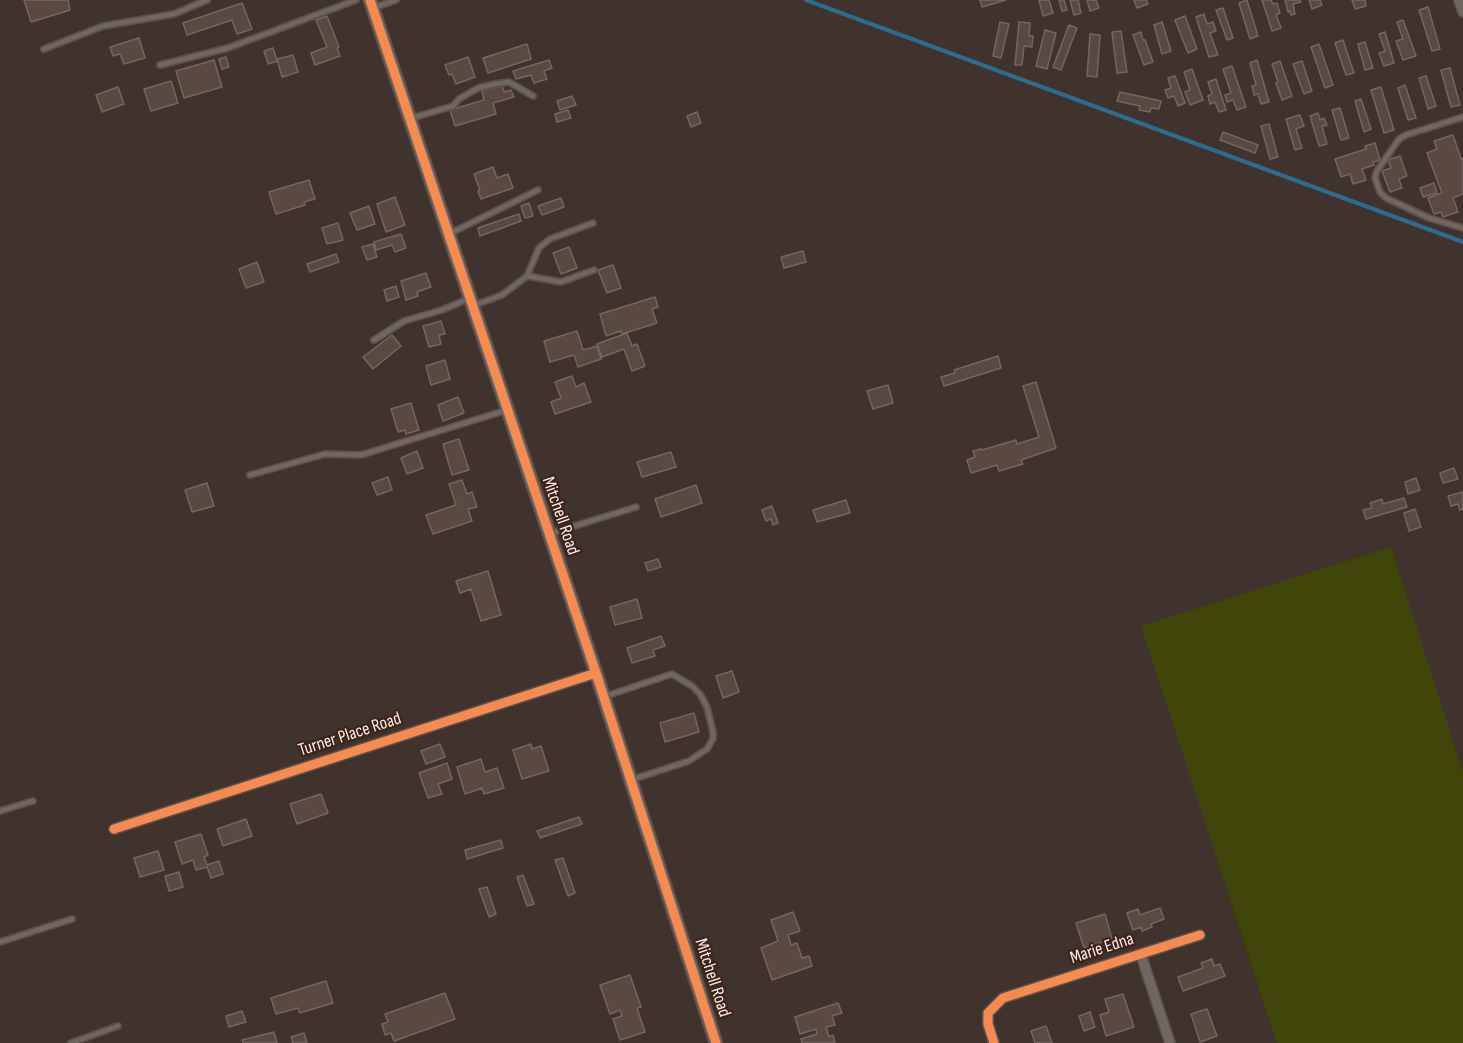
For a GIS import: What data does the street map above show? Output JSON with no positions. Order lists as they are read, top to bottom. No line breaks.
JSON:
{"streets":{"street":["Mitchell Road","Turner Place Road","Marie Edna"]},"crossings":[["Mitchell Road","Turner Place Road"]]}
